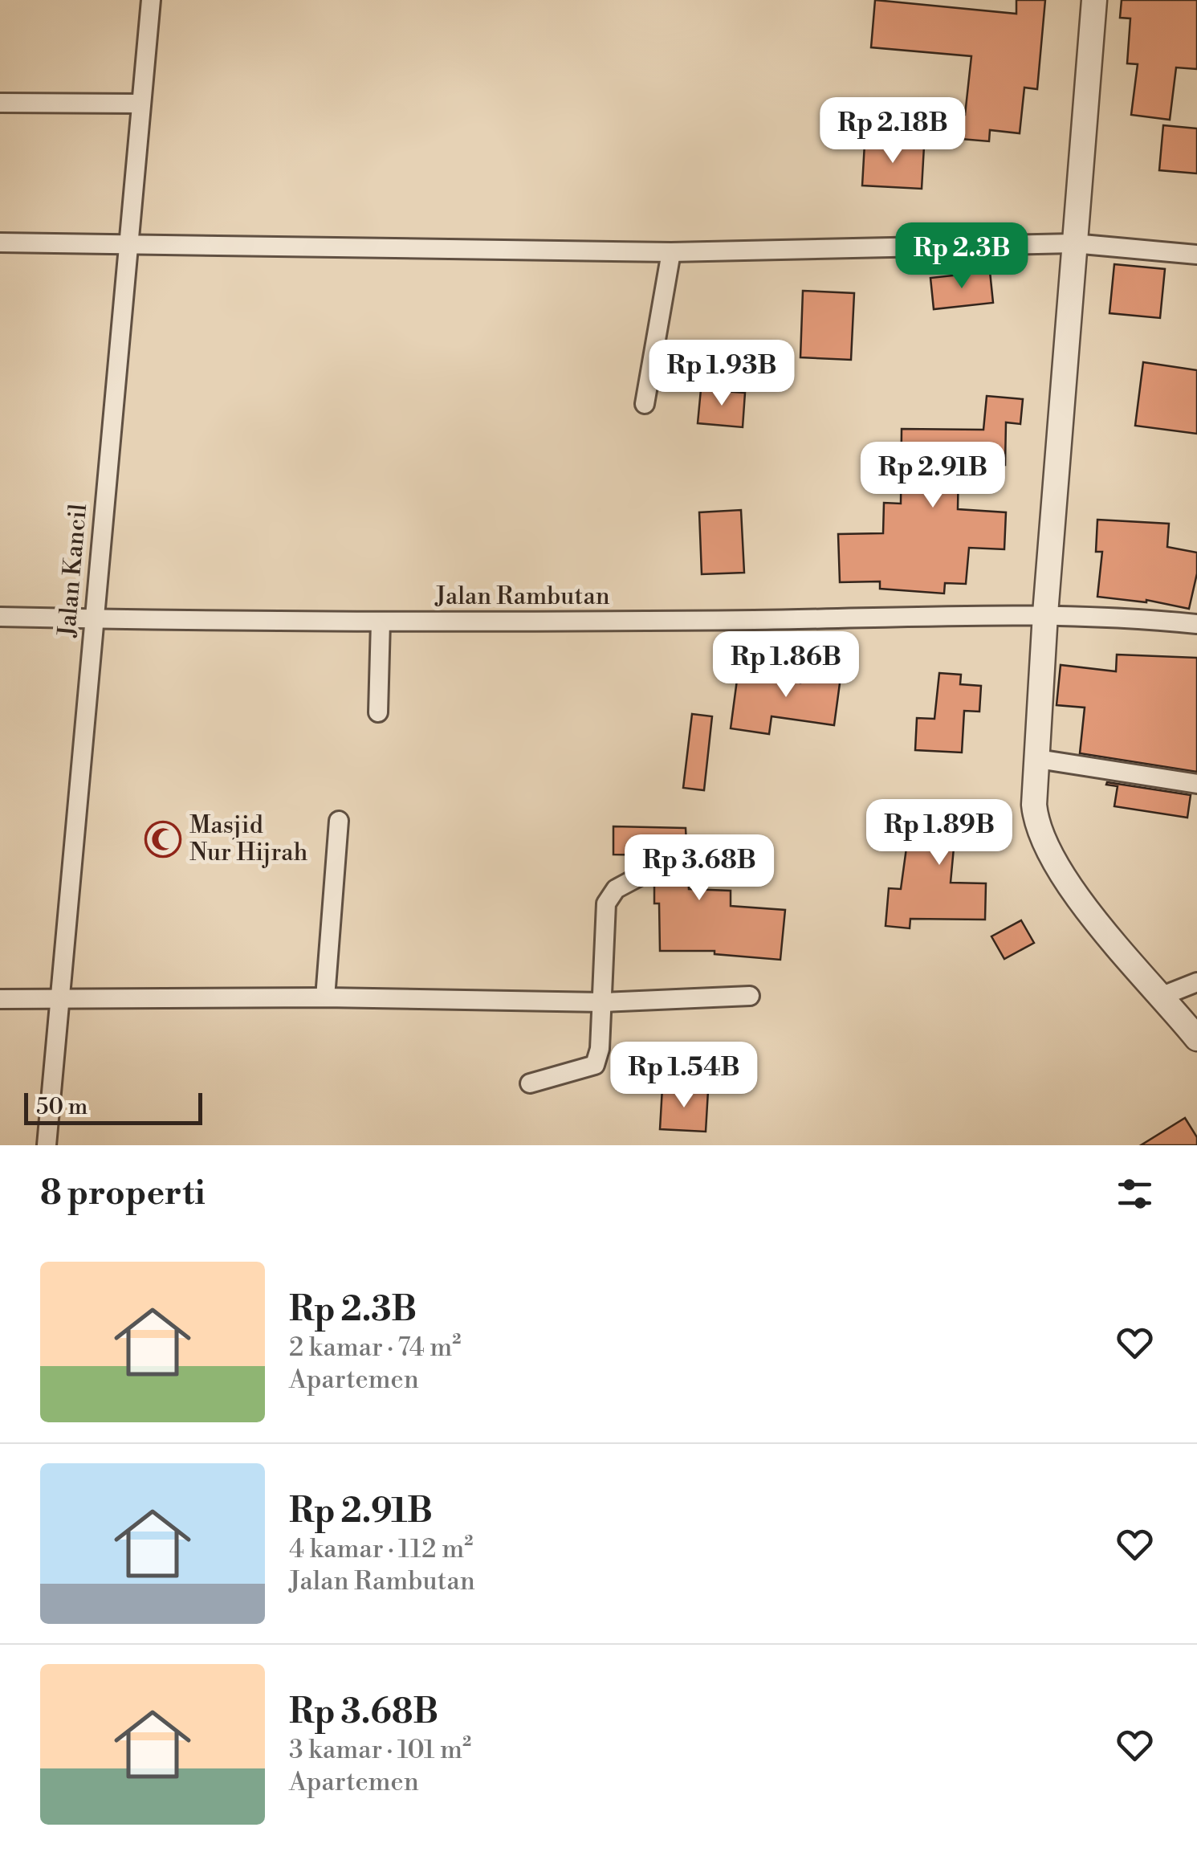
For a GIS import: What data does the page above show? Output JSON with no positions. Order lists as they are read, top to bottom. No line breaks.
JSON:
{"streets":{"street":["Jalan Kancil","Jalan Rambutan"]},"crossings":[["Jalan Kancil","Jalan Rambutan"]],"places":{"mosque":["Masjid Nur Hijrah"]},"scale_bar":"50 m","page":{"price":["Rp 2.18B","Rp 2.3B","Rp 1.93B","Rp 2.91B","Rp 1.86B","Rp 1.89B","Rp 3.68B","Rp 1.54B"],"scale":"50 m","heading":"8 properti","list":[{"name":"Rp 2.3B","note":"2 kamar · 74 m² · Apartemen"},{"name":"Rp 2.91B","note":"4 kamar · 112 m² · Jalan Rambutan"},{"name":"Rp 3.68B","note":"3 kamar · 101 m² · Apartemen"}]}}
